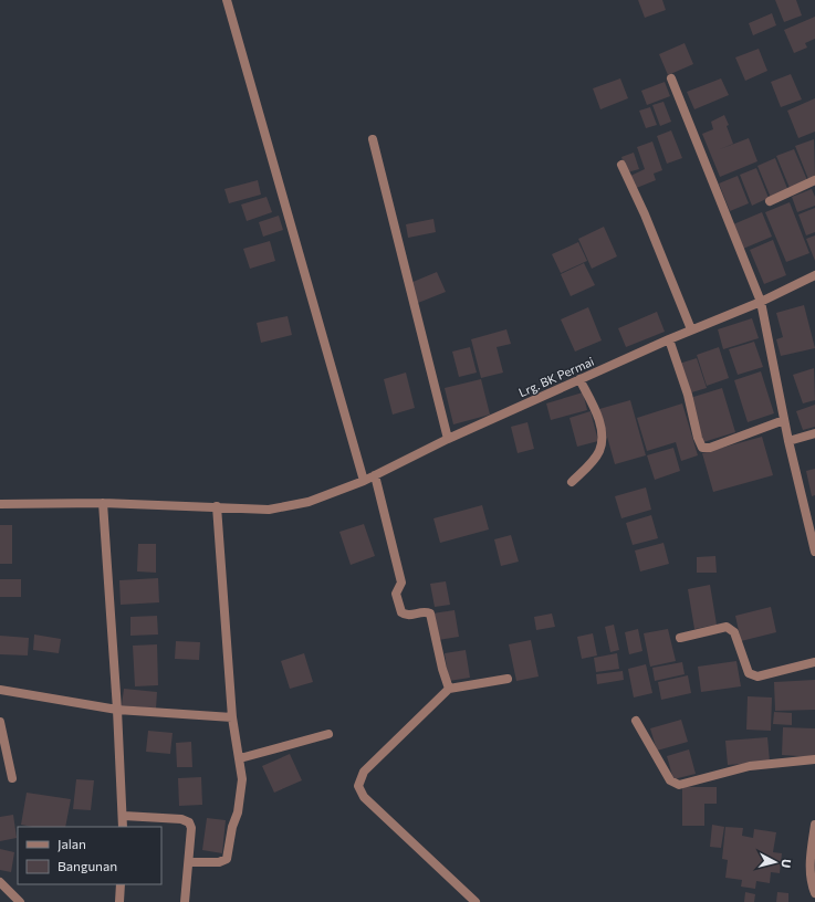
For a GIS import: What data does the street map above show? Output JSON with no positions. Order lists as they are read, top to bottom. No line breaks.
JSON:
{"streets":{"street":["Lrg. BK Permai"]},"legend":["Jalan","Bangunan"],"north":"right"}
